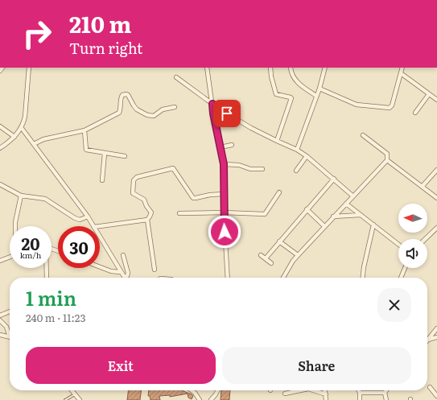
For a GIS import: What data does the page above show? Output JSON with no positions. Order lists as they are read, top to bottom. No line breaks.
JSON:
{"north":"left","page":{"turn":["210 m","Turn right"],"speed":"20 km/h","limit":"30","heading":["1 min","240 m · 11:23"],"buttons":["Exit","Share"]}}
